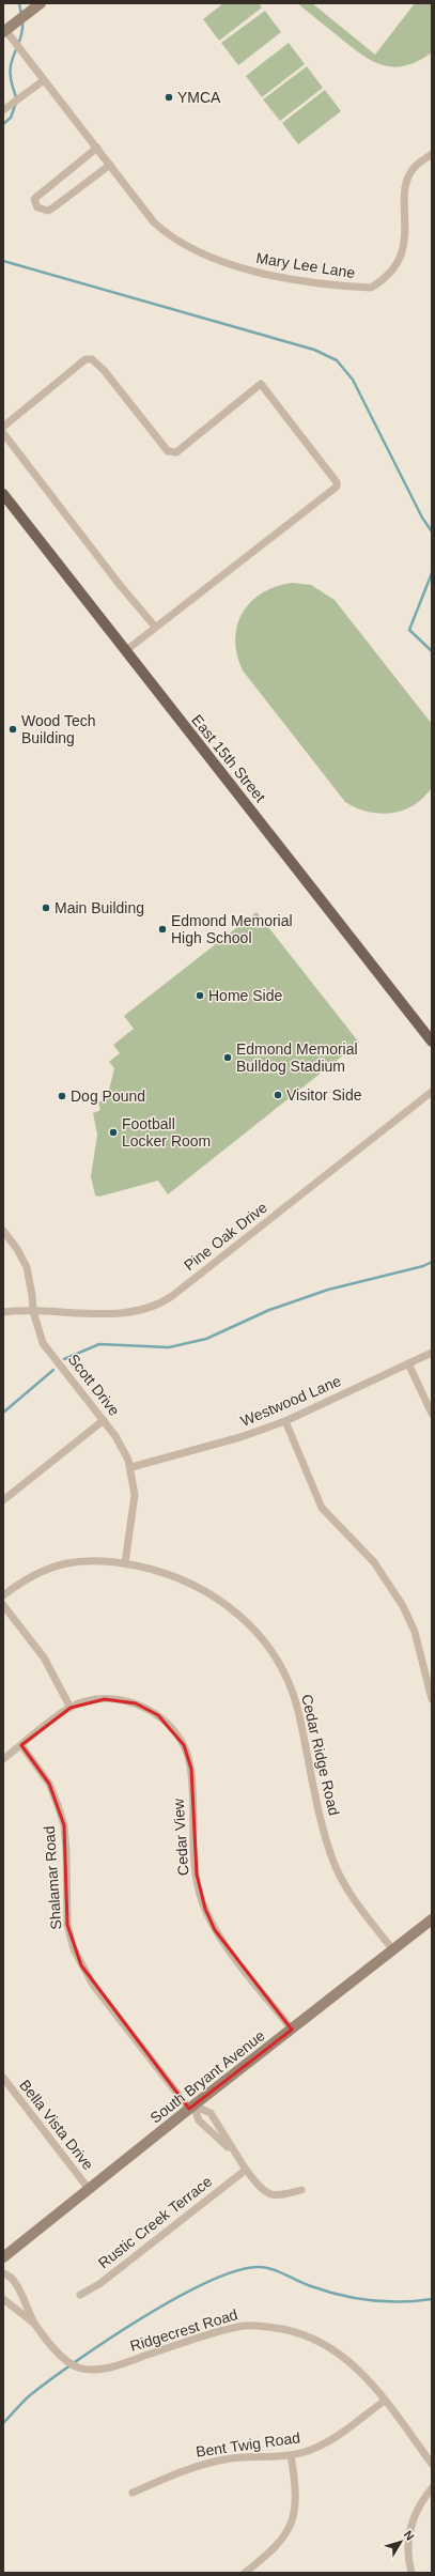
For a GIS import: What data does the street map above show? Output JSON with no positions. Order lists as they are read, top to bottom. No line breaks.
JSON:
{"streets":{"main road":["East 15th Street"],"street":["Mary Lee Lane","Pine Oak Drive","Scott Drive","Westwood Lane","Cedar Ridge Road","Cedar View","Shalamar Road","South Bryant Avenue","Bella Vista Drive","Rustic Creek Terrace","Ridgecrest Road","Bent Twig Road"]},"crossings":[["Pine Oak Drive","Scott Drive"],["Scott Drive","Westwood Lane"],["Scott Drive","Cedar Ridge Road"],["Cedar Ridge Road","South Bryant Avenue"],["Cedar View","South Bryant Avenue"],["Shalamar Road","South Bryant Avenue"],["South Bryant Avenue","Bella Vista Drive"],["Ridgecrest Road","Bent Twig Road"]],"places":["YMCA","Wood Tech Building","Main Building","Edmond Memorial High School","Home Side","Edmond Memorial Bulldog Stadium","Visitor Side","Dog Pound","Football Locker Room"],"north":"top right"}
